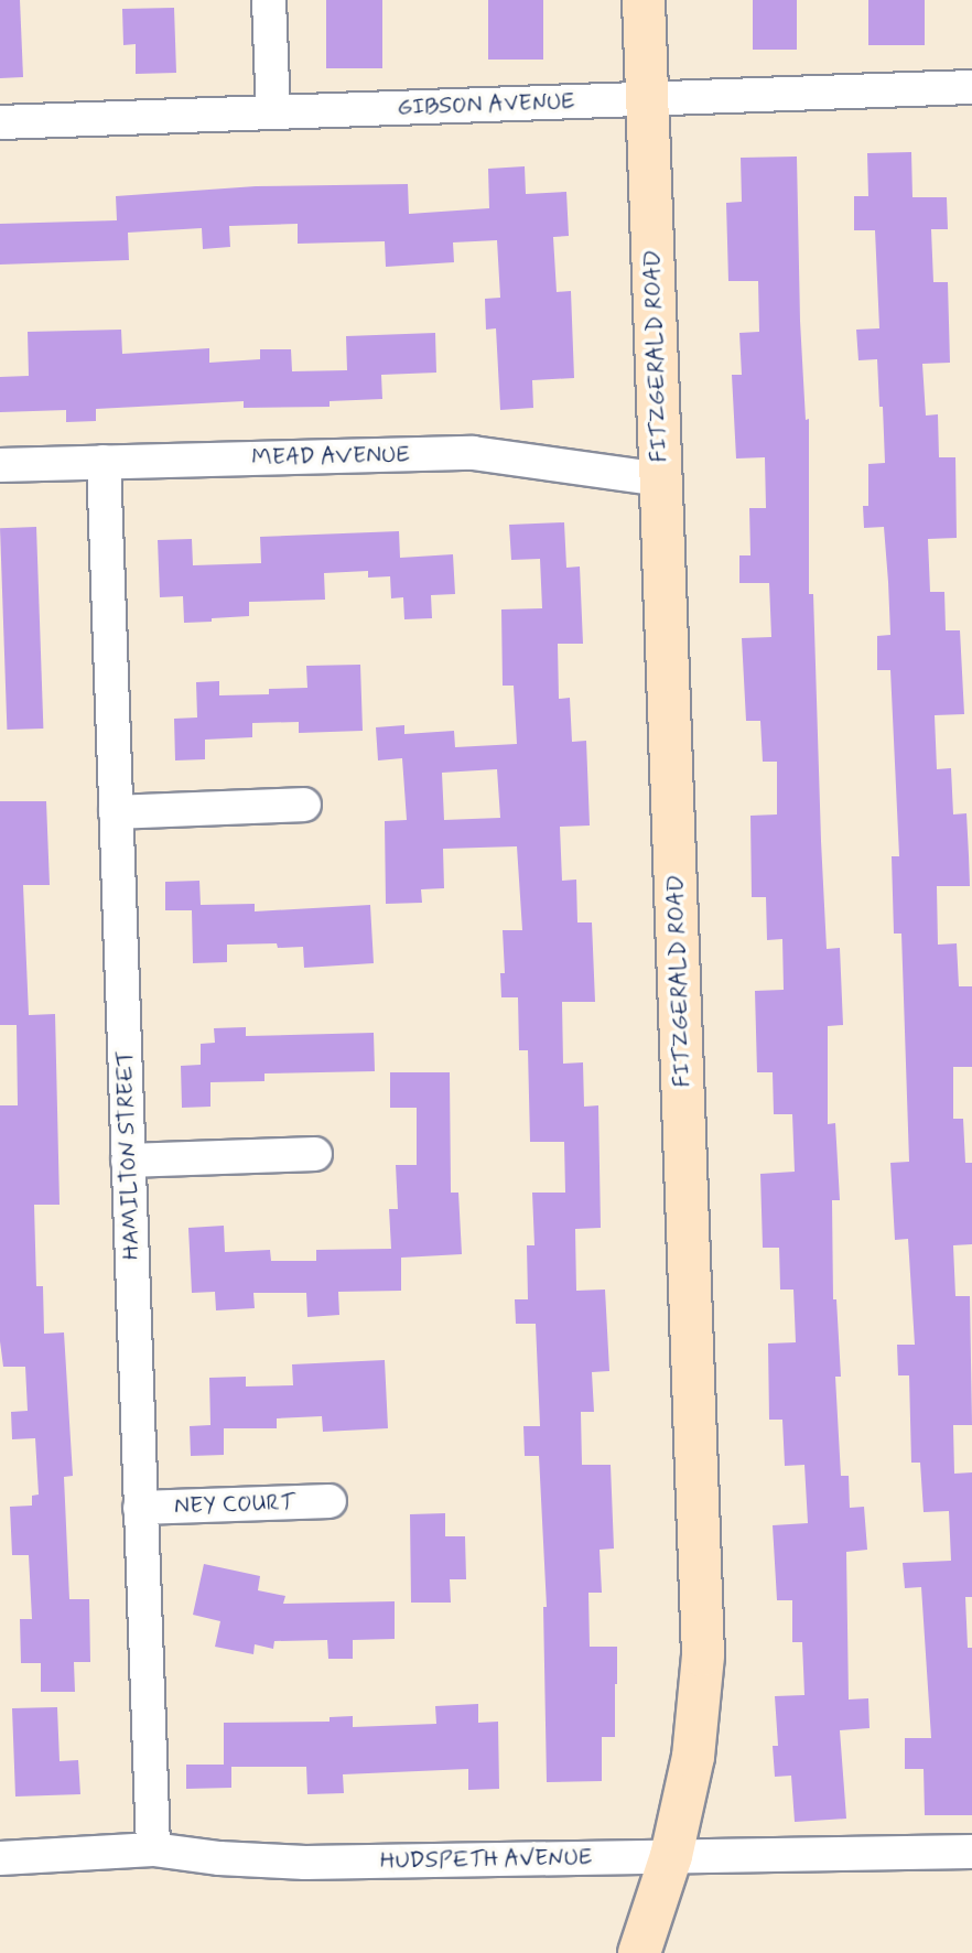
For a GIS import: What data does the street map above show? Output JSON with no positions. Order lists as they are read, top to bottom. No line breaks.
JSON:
{"streets":{"main road":["FITZGERALD ROAD"],"street":["GIBSON AVENUE","MEAD AVENUE","HAMILTON STREET","NEY COURT","HUDSPETH AVENUE"]},"crossings":[["GIBSON AVENUE","FITZGERALD ROAD"],["FITZGERALD ROAD","MEAD AVENUE"],["FITZGERALD ROAD","HUDSPETH AVENUE"],["MEAD AVENUE","HAMILTON STREET"],["HAMILTON STREET","NEY COURT"],["HAMILTON STREET","HUDSPETH AVENUE"]]}
